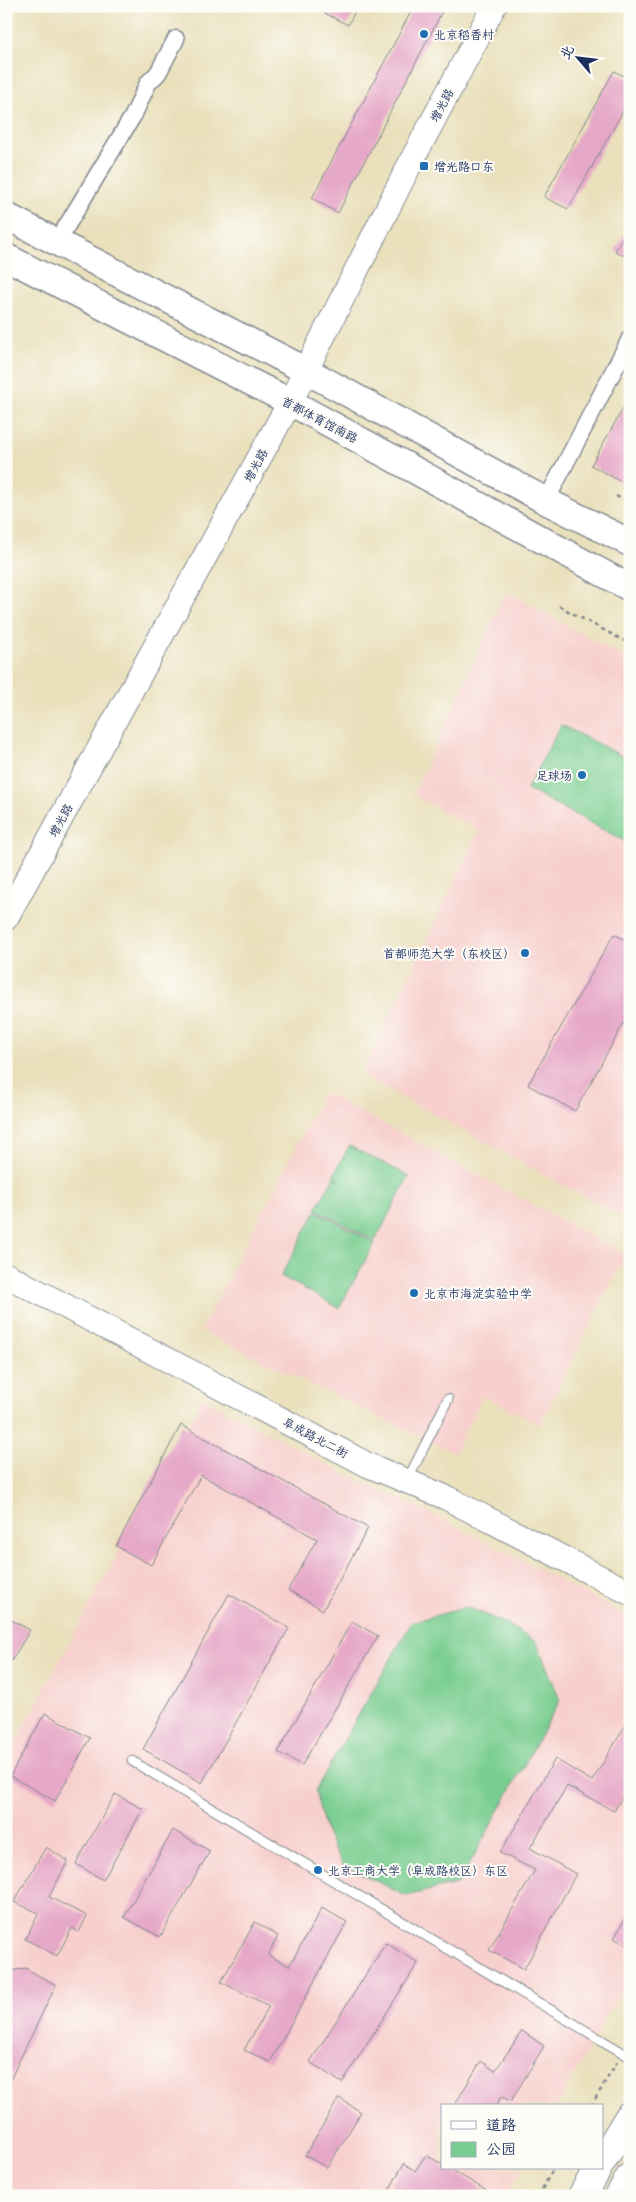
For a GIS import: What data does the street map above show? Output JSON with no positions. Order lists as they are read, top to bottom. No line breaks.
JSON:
{"streets":{"main road":["首都体育馆南路"],"street":["增光路","阜成路北二街"]},"crossings":[["增光路","首都体育馆南路"]],"places":{"other":["北京稻香村","足球场","首都师范大学（东校区）","北京市海淀实验中学","北京工商大学（阜成路校区）东区"],"transit":["增光路口东"]},"legend":["道路","公园"],"north":"top left"}
